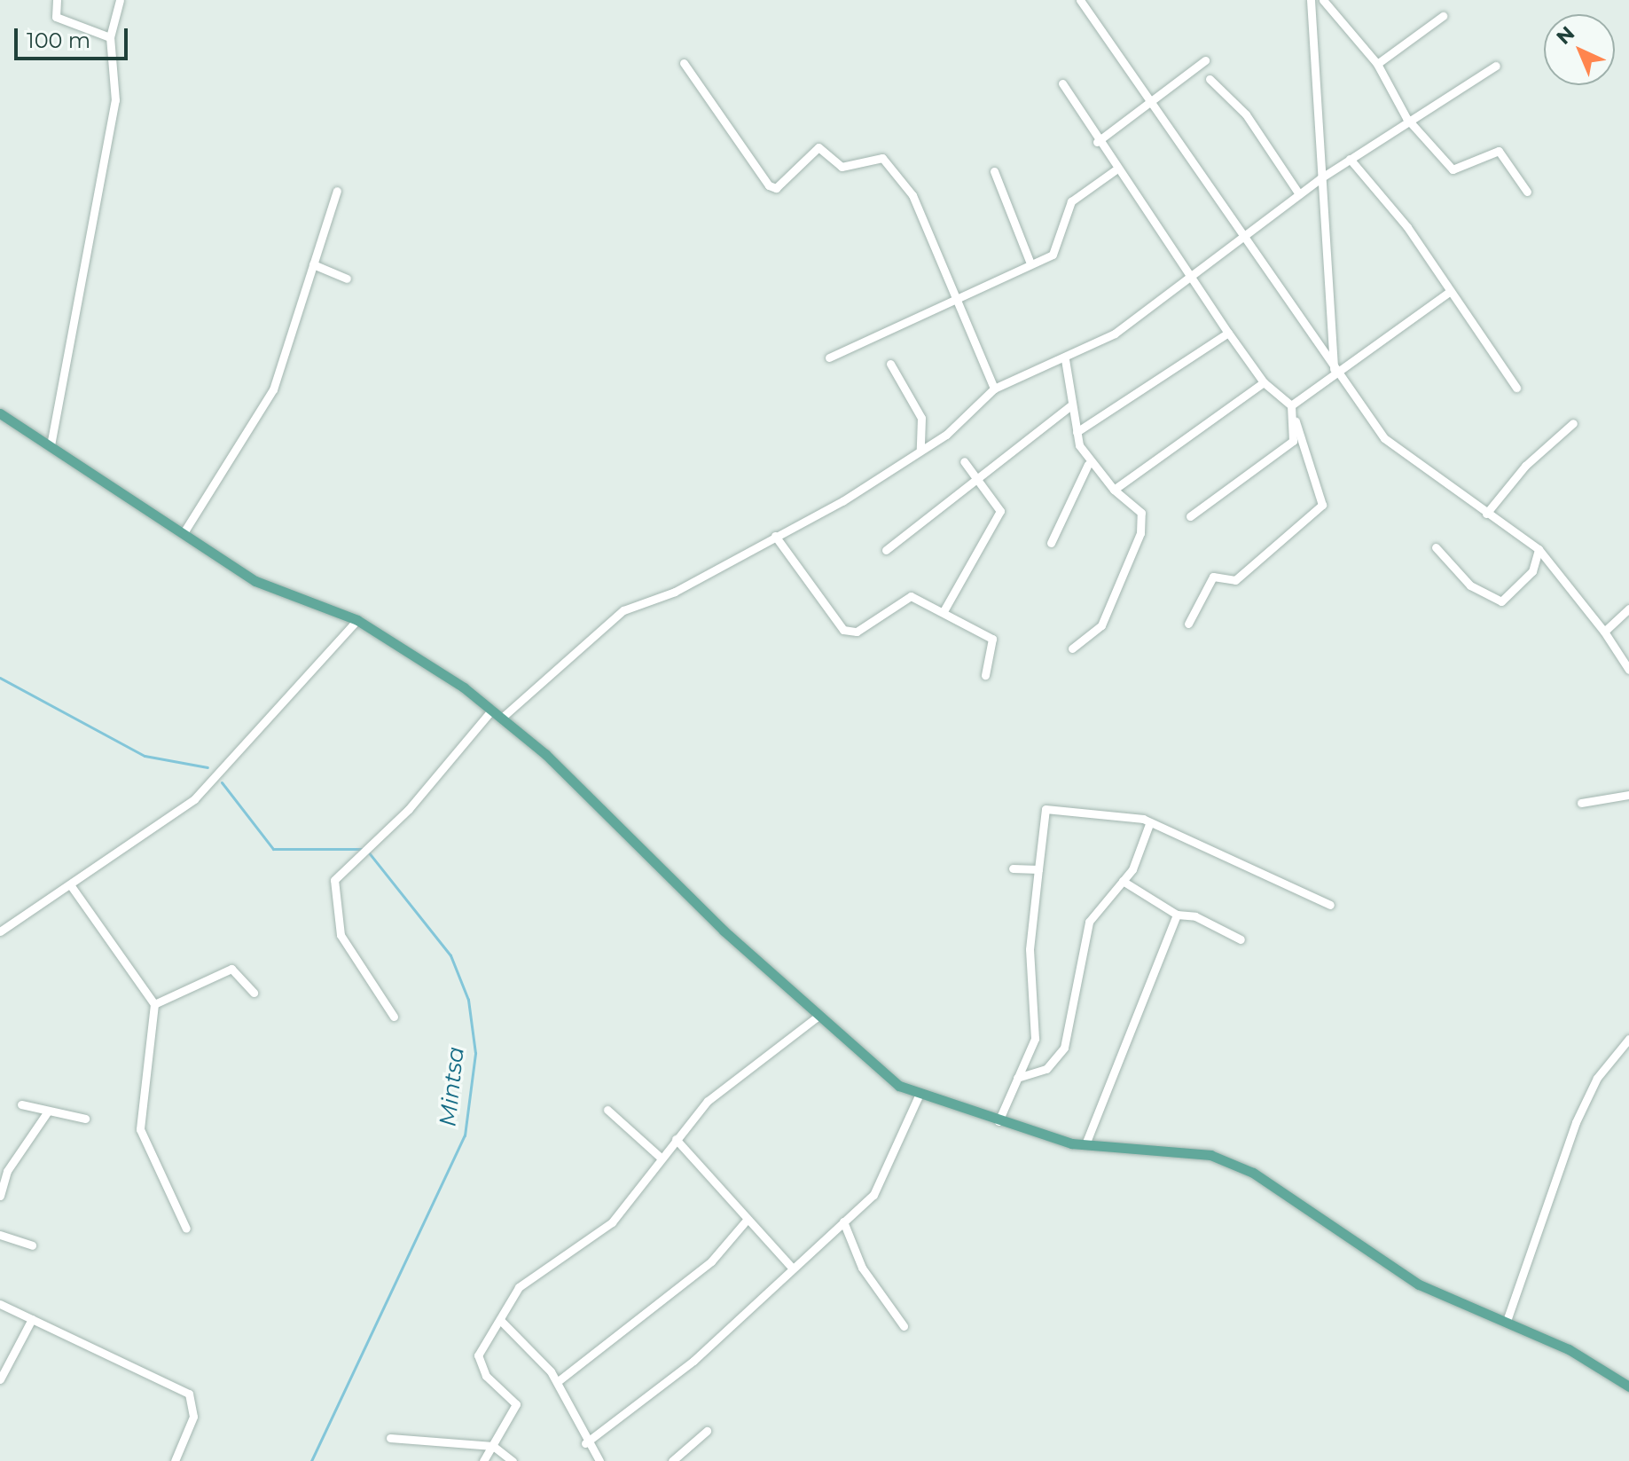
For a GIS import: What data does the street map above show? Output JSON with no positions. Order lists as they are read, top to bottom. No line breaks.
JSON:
{"water":["Mintsa"],"scale_bar":"100 m","north":"top left"}
